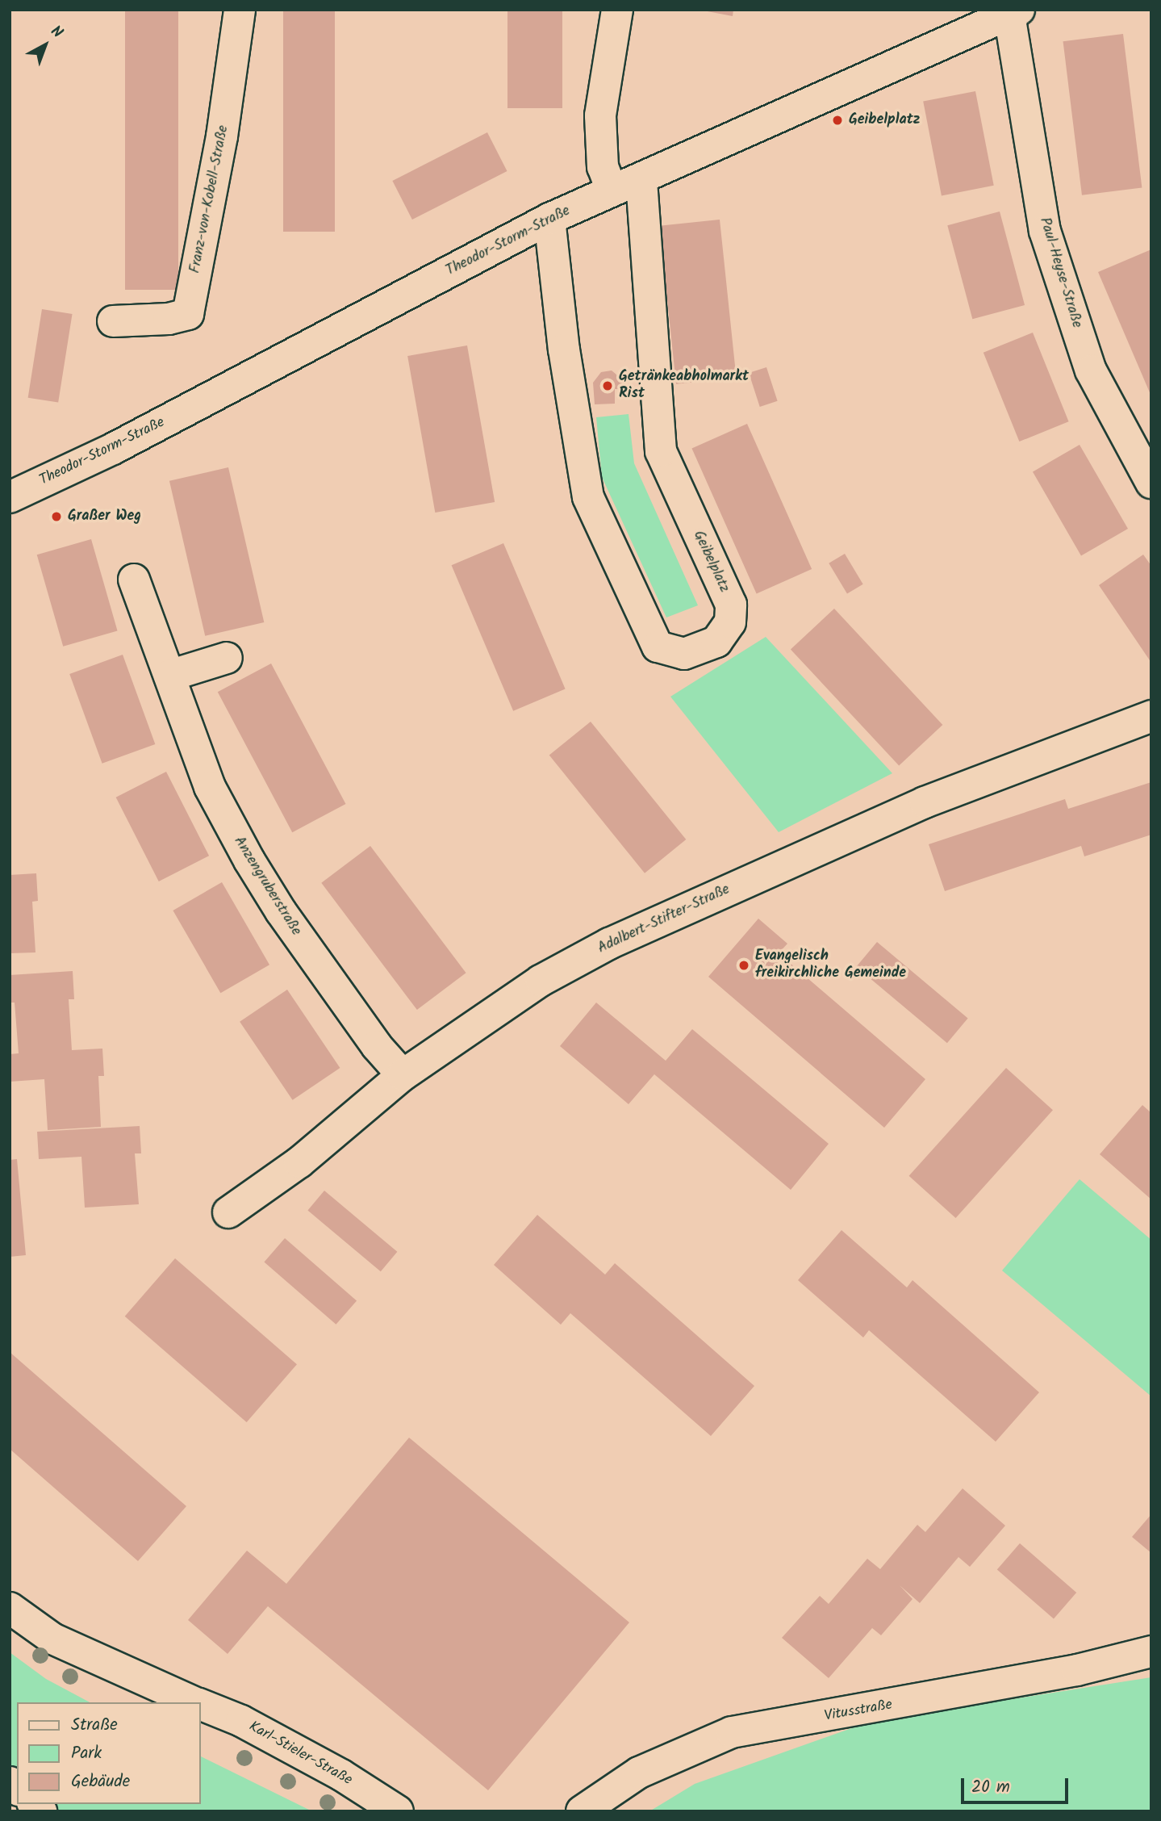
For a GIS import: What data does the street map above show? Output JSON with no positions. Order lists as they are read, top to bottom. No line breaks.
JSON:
{"streets":{"street":["Franz-von-Kobell-Straße","Theodor-Storm-Straße","Paul-Heyse-Straße","Geibelplatz","Anzengruberstraße","Adalbert-Stifter-Straße","Vitusstraße","Karl-Stieler-Straße"]},"crossings":[["Theodor-Storm-Straße","Paul-Heyse-Straße"],["Theodor-Storm-Straße","Geibelplatz"],["Anzengruberstraße","Adalbert-Stifter-Straße"]],"places":["Geibelplatz","Getränkeabholmarkt Rist","Graßer Weg","Evangelisch freikirchliche Gemeinde"],"legend":["Straße","Park","Gebäude"],"scale_bar":"20 m","north":"top right"}
